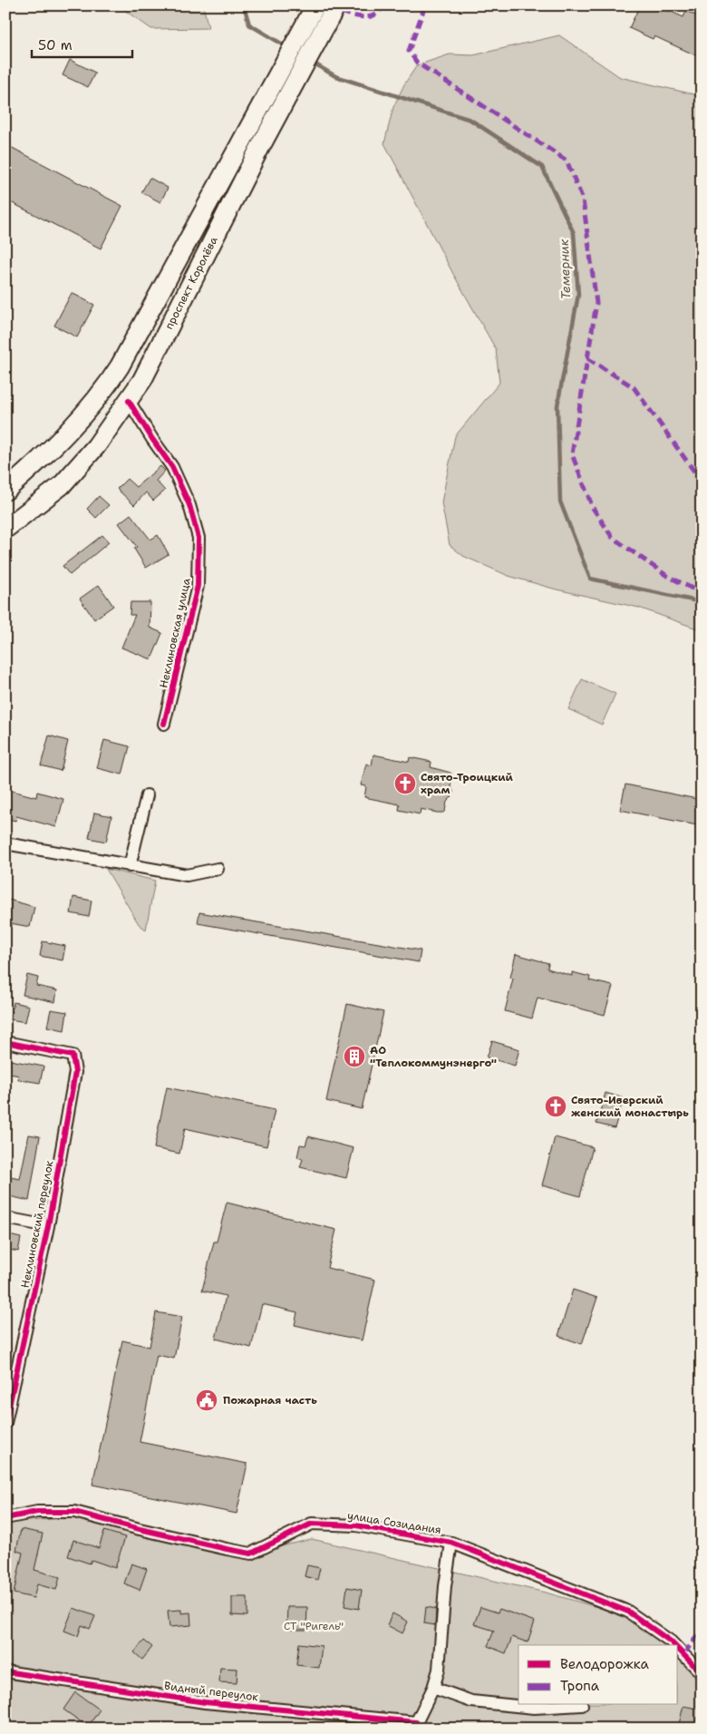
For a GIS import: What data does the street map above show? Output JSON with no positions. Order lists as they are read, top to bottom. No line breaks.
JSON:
{"streets":{"main road":["проспект Королёва"],"street":["Неклиновская улица","Неклиновский переулок","улица Созидания","Видный переулок"]},"crossings":[["проспект Королёва","Неклиновская улица"]],"water":["Темерник"],"parks":["СТ \"Ригель\""],"places":{"church":["Свято-Троицкий храм","Свято-Иверский женский монастырь"],"building":["АО \"Теплокоммунэнерго\""],"public building":["Пожарная часть"]},"legend":["Велодорожка","Тропа"],"scale_bar":"50 m"}
